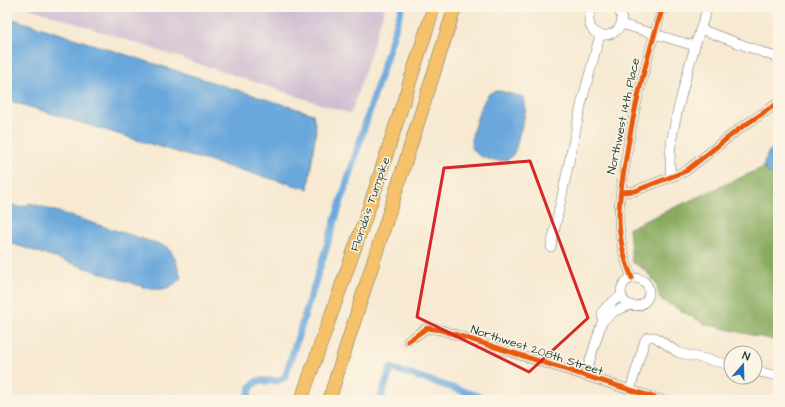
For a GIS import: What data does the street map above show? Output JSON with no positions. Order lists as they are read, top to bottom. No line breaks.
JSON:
{"streets":{"highway":["Florida's Turnpike"],"street":["Northwest 14th Place","Northwest 208th Street"]},"north":"top"}
